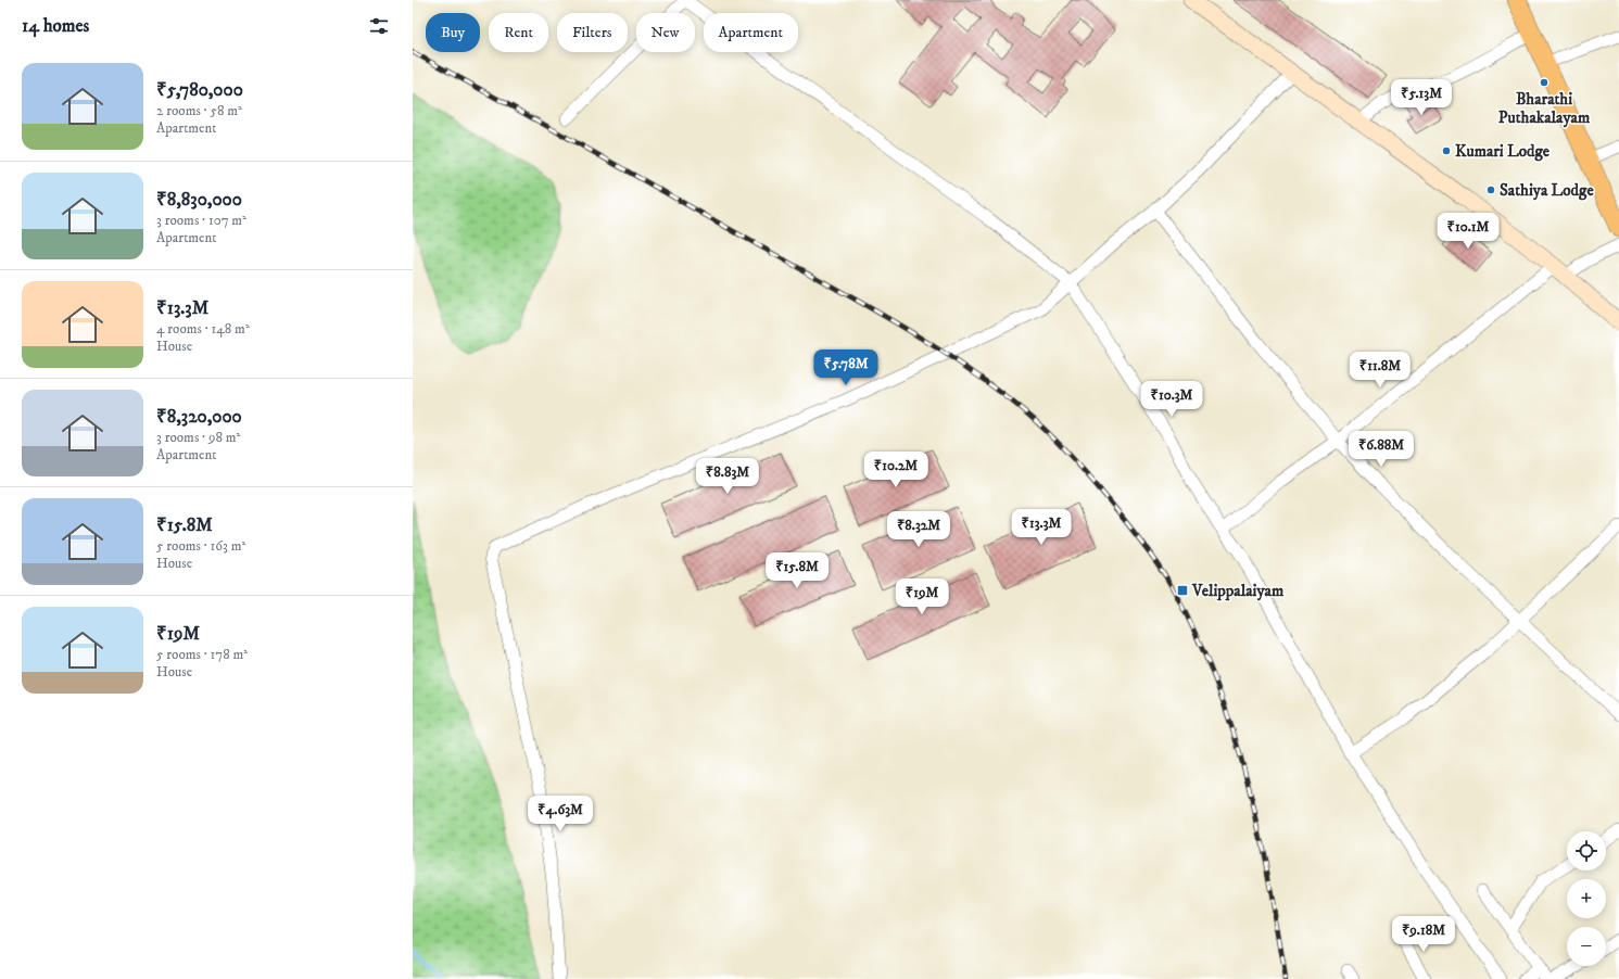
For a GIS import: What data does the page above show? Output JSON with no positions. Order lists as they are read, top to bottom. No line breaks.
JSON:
{"places":{"other":["Bharathi Puthakalayam","Kumari Lodge","Sathiya Lodge"],"transit":["Velippalaiyam"]},"page":{"heading":"14 homes","chip":["Buy","Rent","Filters","New","Apartment"],"list":[{"name":"₹5,780,000","note":"2 rooms · 58 m² · Apartment"},{"name":"₹8,830,000","note":"3 rooms · 107 m² · Apartment"},{"name":"₹13.3M","note":"4 rooms · 148 m² · House"},{"name":"₹8,320,000","note":"3 rooms · 98 m² · Apartment"},{"name":"₹15.8M","note":"5 rooms · 163 m² · House"},{"name":"₹19M","note":"5 rooms · 178 m² · House"}],"price":["₹5.13M","₹10.1M","₹5.78M","₹11.8M","₹10.3M","₹6.88M","₹10.2M","₹8.83M","₹13.3M","₹8.32M","₹15.8M","₹19M","₹4.63M","₹9.18M"],"map_buttons":["+","−"]}}
